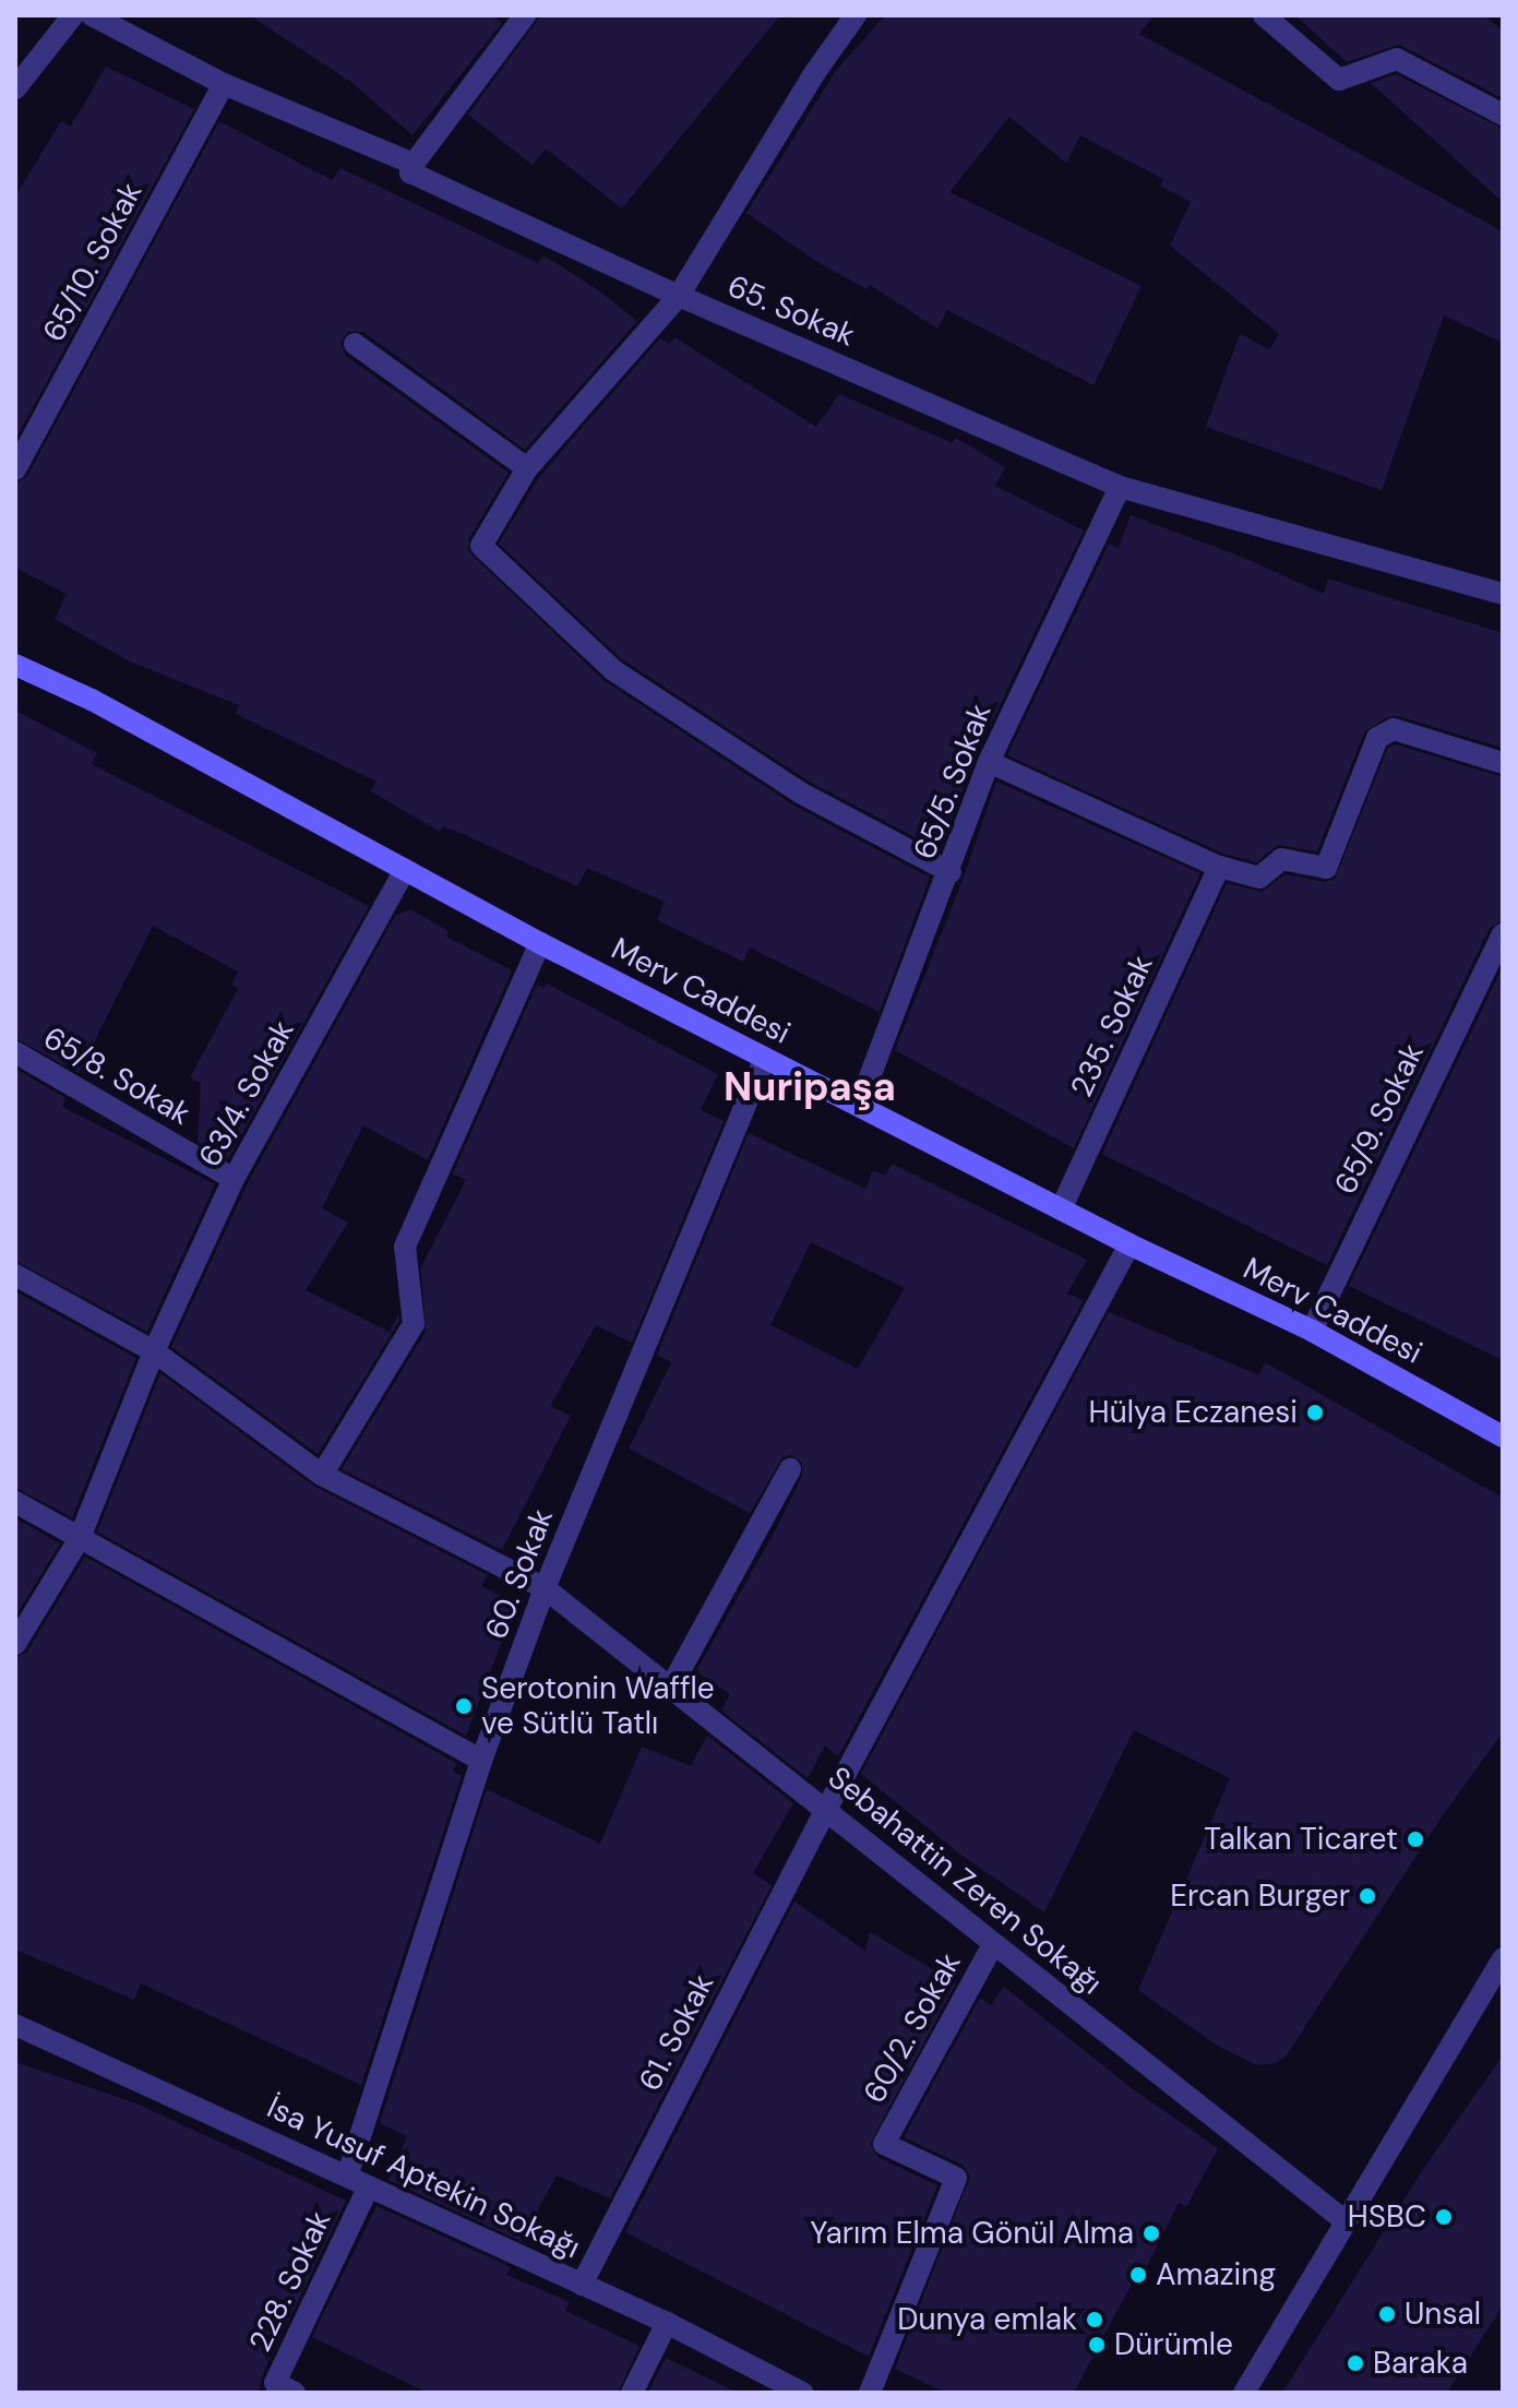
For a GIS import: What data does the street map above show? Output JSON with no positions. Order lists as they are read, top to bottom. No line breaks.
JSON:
{"streets":{"main road":["Merv Caddesi"],"street":["65/10. Sokak","65. Sokak","65/5. Sokak","235. Sokak","65/8. Sokak","63/4. Sokak","65/9. Sokak","60. Sokak","Sebahattin Zeren Sokağı","60/2. Sokak","61. Sokak","İsa Yusuf Aptekin Sokağı","228. Sokak"]},"crossings":[["65/10. Sokak","65. Sokak"],["65. Sokak","65/5. Sokak"],["65/5. Sokak","Merv Caddesi"],["Merv Caddesi","235. Sokak"],["Merv Caddesi","63/4. Sokak"],["Merv Caddesi","65/9. Sokak"],["Merv Caddesi","60. Sokak"],["Merv Caddesi","61. Sokak"],["65/8. Sokak","63/4. Sokak"],["63/4. Sokak","Sebahattin Zeren Sokağı"],["60. Sokak","Sebahattin Zeren Sokağı"],["60. Sokak","İsa Yusuf Aptekin Sokağı"],["Sebahattin Zeren Sokağı","60/2. Sokak"],["Sebahattin Zeren Sokağı","61. Sokak"],["61. Sokak","İsa Yusuf Aptekin Sokağı"],["İsa Yusuf Aptekin Sokağı","228. Sokak"]],"districts":["Nuripaşa"],"places":["Hülya Eczanesi","Serotonin Waffle ve Sütlü Tatlı","Talkan Ticaret","Ercan Burger","HSBC","Yarım Elma Gönül Alma","Amazing","Unsal","Dunya emlak","Dürümle","Baraka"]}
